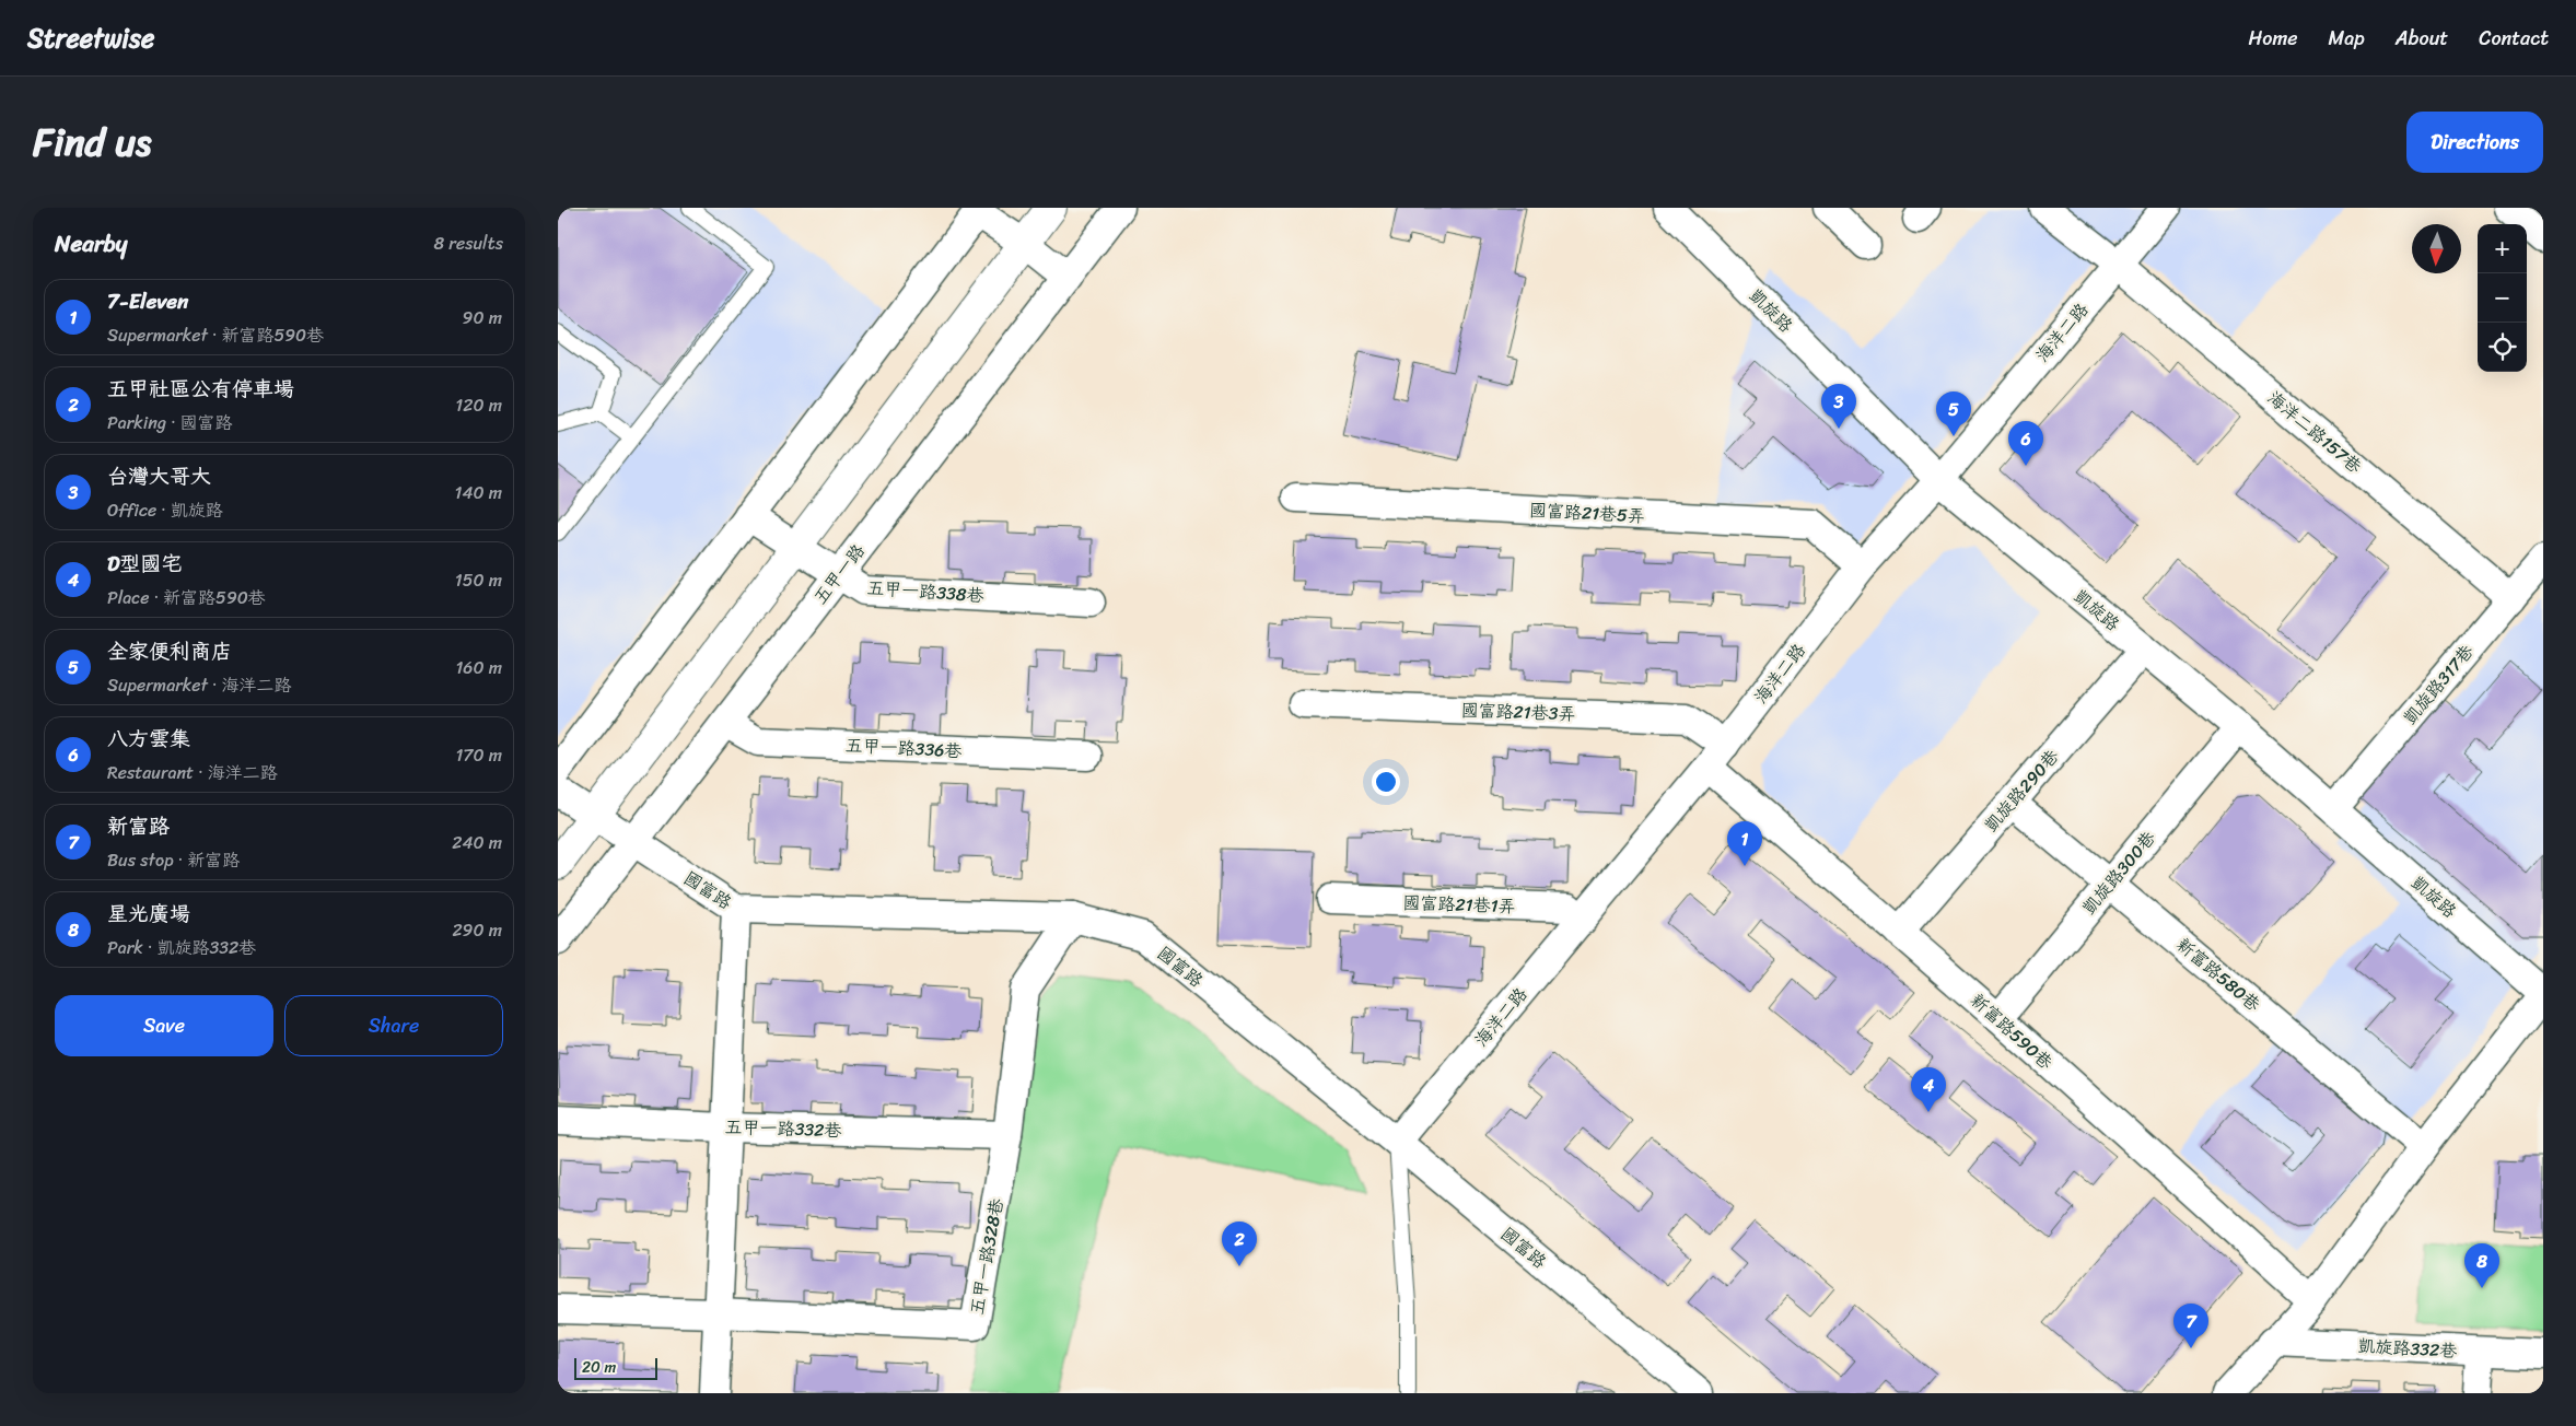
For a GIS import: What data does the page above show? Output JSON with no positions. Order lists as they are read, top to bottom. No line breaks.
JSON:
{"streets":{"street":["凱旋路","海洋二路","海洋二路157巷","國富路21巷5弄","五甲一路","五甲一路338巷","凱旋路317巷","國富路21巷3弄","五甲一路336巷","凱旋路290巷","凱旋路300巷","國富路","國富路21巷1弄","新富路580巷","新富路590巷","五甲一路332巷","五甲一路328巷","凱旋路332巷"]},"crossings":[["凱旋路","海洋二路"],["凱旋路","凱旋路317巷"],["凱旋路","凱旋路290巷"],["凱旋路","凱旋路300巷"],["海洋二路","海洋二路157巷"],["海洋二路","國富路21巷5弄"],["海洋二路","國富路21巷3弄"],["海洋二路","國富路"],["海洋二路","國富路21巷1弄"],["海洋二路","新富路590巷"],["海洋二路157巷","凱旋路317巷"],["五甲一路","五甲一路338巷"],["五甲一路","五甲一路336巷"],["五甲一路","國富路"],["凱旋路290巷","新富路580巷"],["凱旋路290巷","新富路590巷"],["凱旋路300巷","新富路580巷"],["凱旋路300巷","新富路590巷"],["國富路","五甲一路328巷"],["五甲一路332巷","五甲一路328巷"]],"scale_bar":"20 m","north":"bottom","page":{"header":"Streetwise","nav":["Home","Map","About","Contact"],"title":"Find us","buttons":["Directions",["Save","Share"]],"heading":["Nearby","8 results"],"map_buttons":["+","−"],"list":[{"mark":"1","name":"7-Eleven","note":"Supermarket · 新富路590巷","value":"90 m"},{"mark":"2","name":"五甲社區公有停車場","note":"Parking · 國富路","value":"120 m"},{"mark":"3","name":"台灣大哥大","note":"Office · 凱旋路","value":"140 m"},{"mark":"4","name":"D型國宅","note":"Place · 新富路590巷","value":"150 m"},{"mark":"5","name":"全家便利商店","note":"Supermarket · 海洋二路","value":"160 m"},{"mark":"6","name":"八方雲集","note":"Restaurant · 海洋二路","value":"170 m"},{"mark":"7","name":"新富路","note":"Bus stop · 新富路","value":"240 m"},{"mark":"8","name":"星光廣場","note":"Park · 凱旋路332巷","value":"290 m"}],"pins":["3","5","6","1","4","2","8","7"],"scale":"20 m"}}
